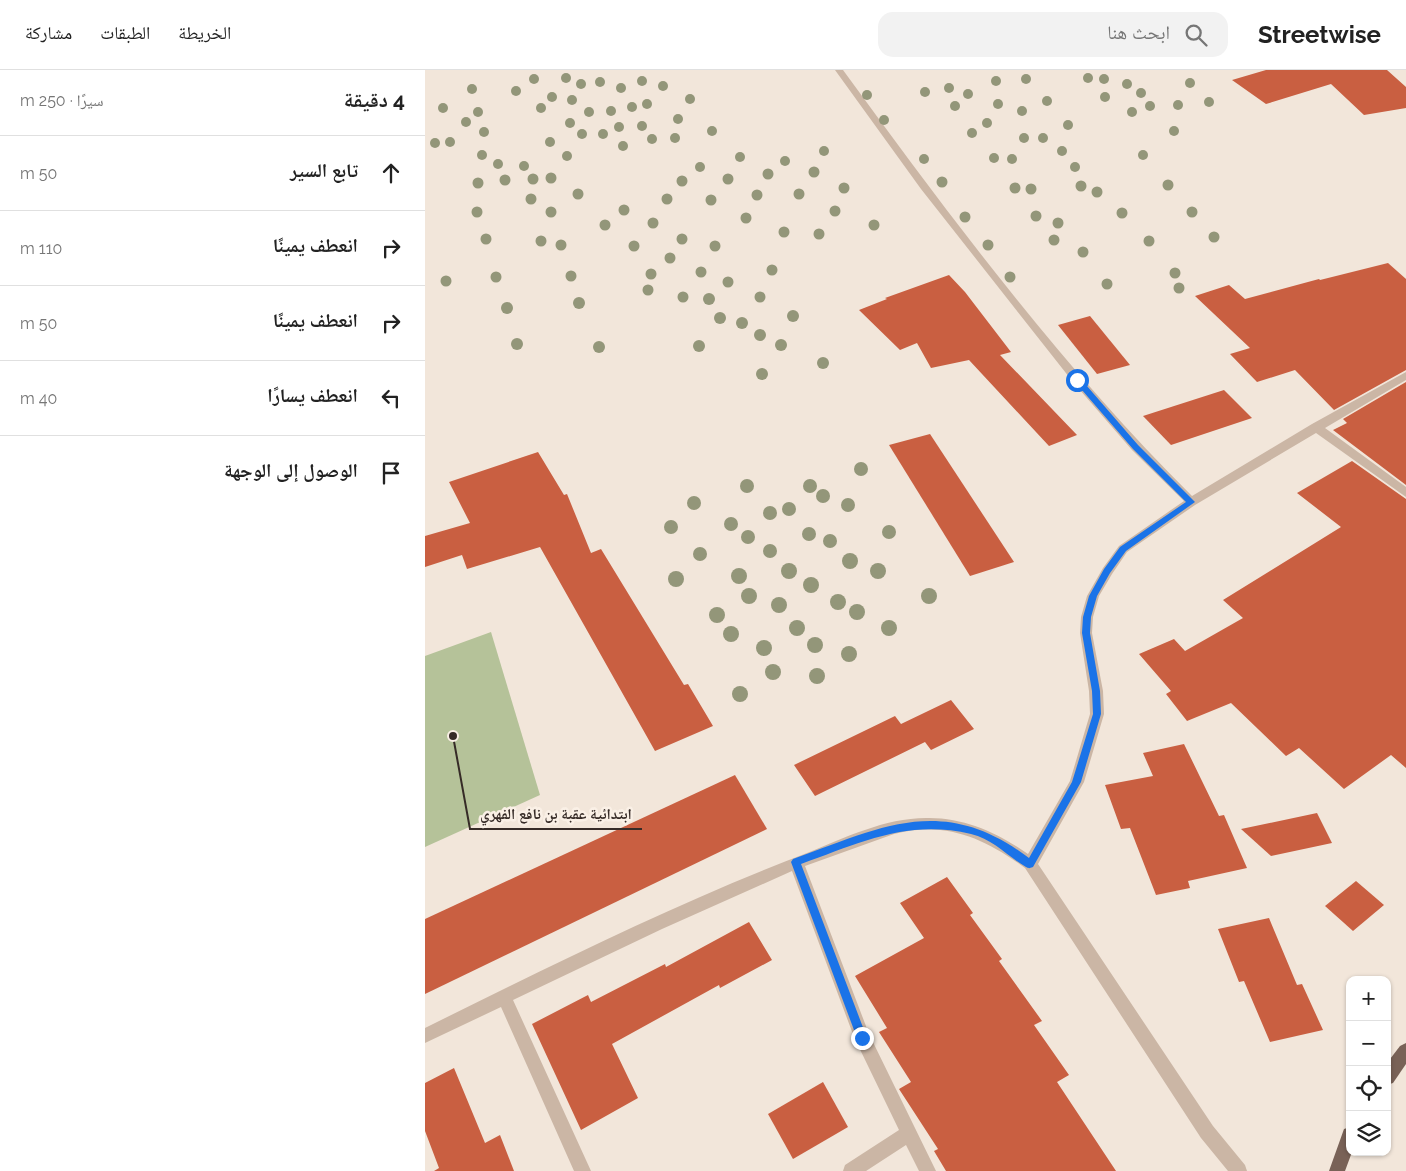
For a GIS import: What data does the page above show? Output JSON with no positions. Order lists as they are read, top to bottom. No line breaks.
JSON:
{"places":["ابتدائية عقبة بن نافع الفهري"],"page":{"header":"Streetwise","search":"ابحث هنا","nav":["الخريطة","الطبقات","مشاركة"],"heading":["4 دقيقة","سيرًا · 250 m"],"list":[["تابع السير","50 m"],["انعطف يمينًا","110 m"],["انعطف يمينًا","50 m"],["انعطف يسارًا","40 m"],"الوصول إلى الوجهة"],"map_buttons":["+","−"]}}
